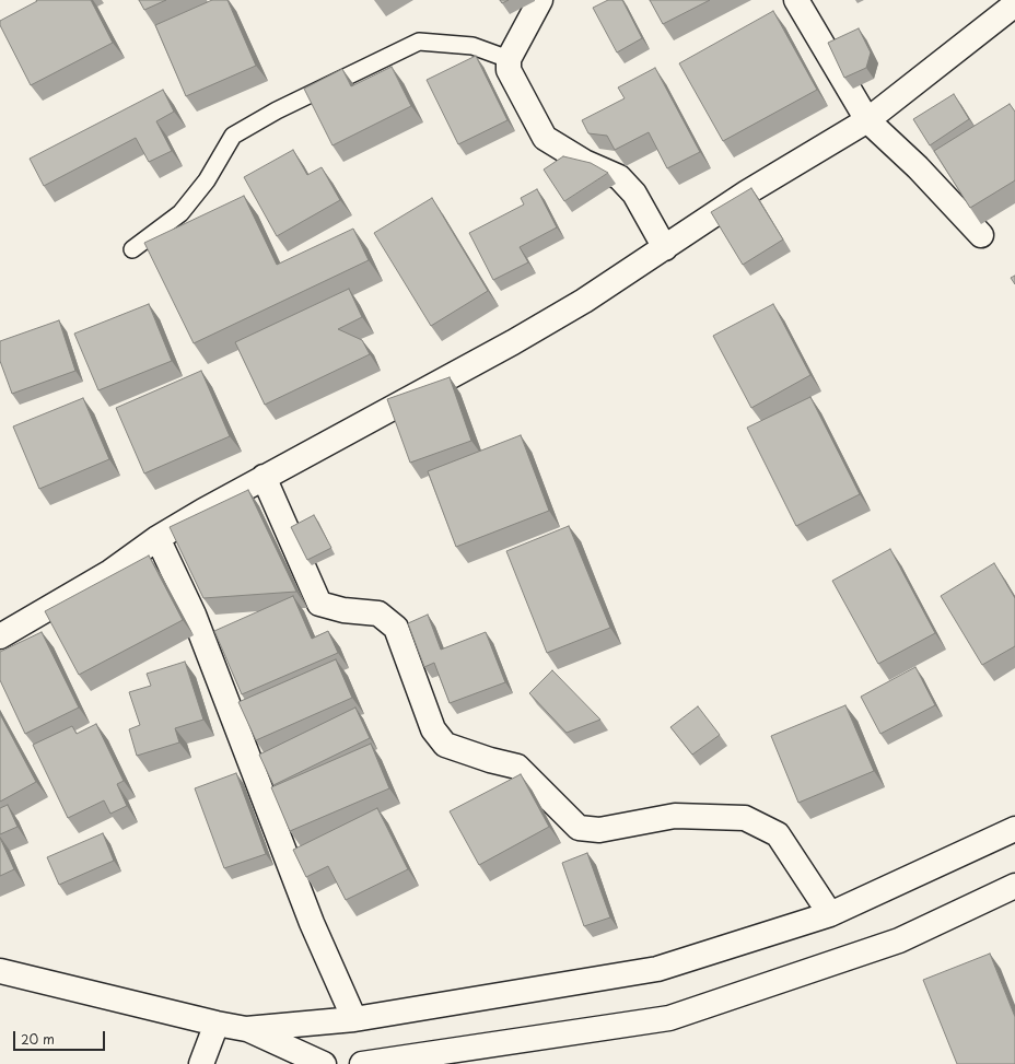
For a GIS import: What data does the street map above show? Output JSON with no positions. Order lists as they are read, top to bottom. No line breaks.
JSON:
{"scale_bar":"20 m"}
